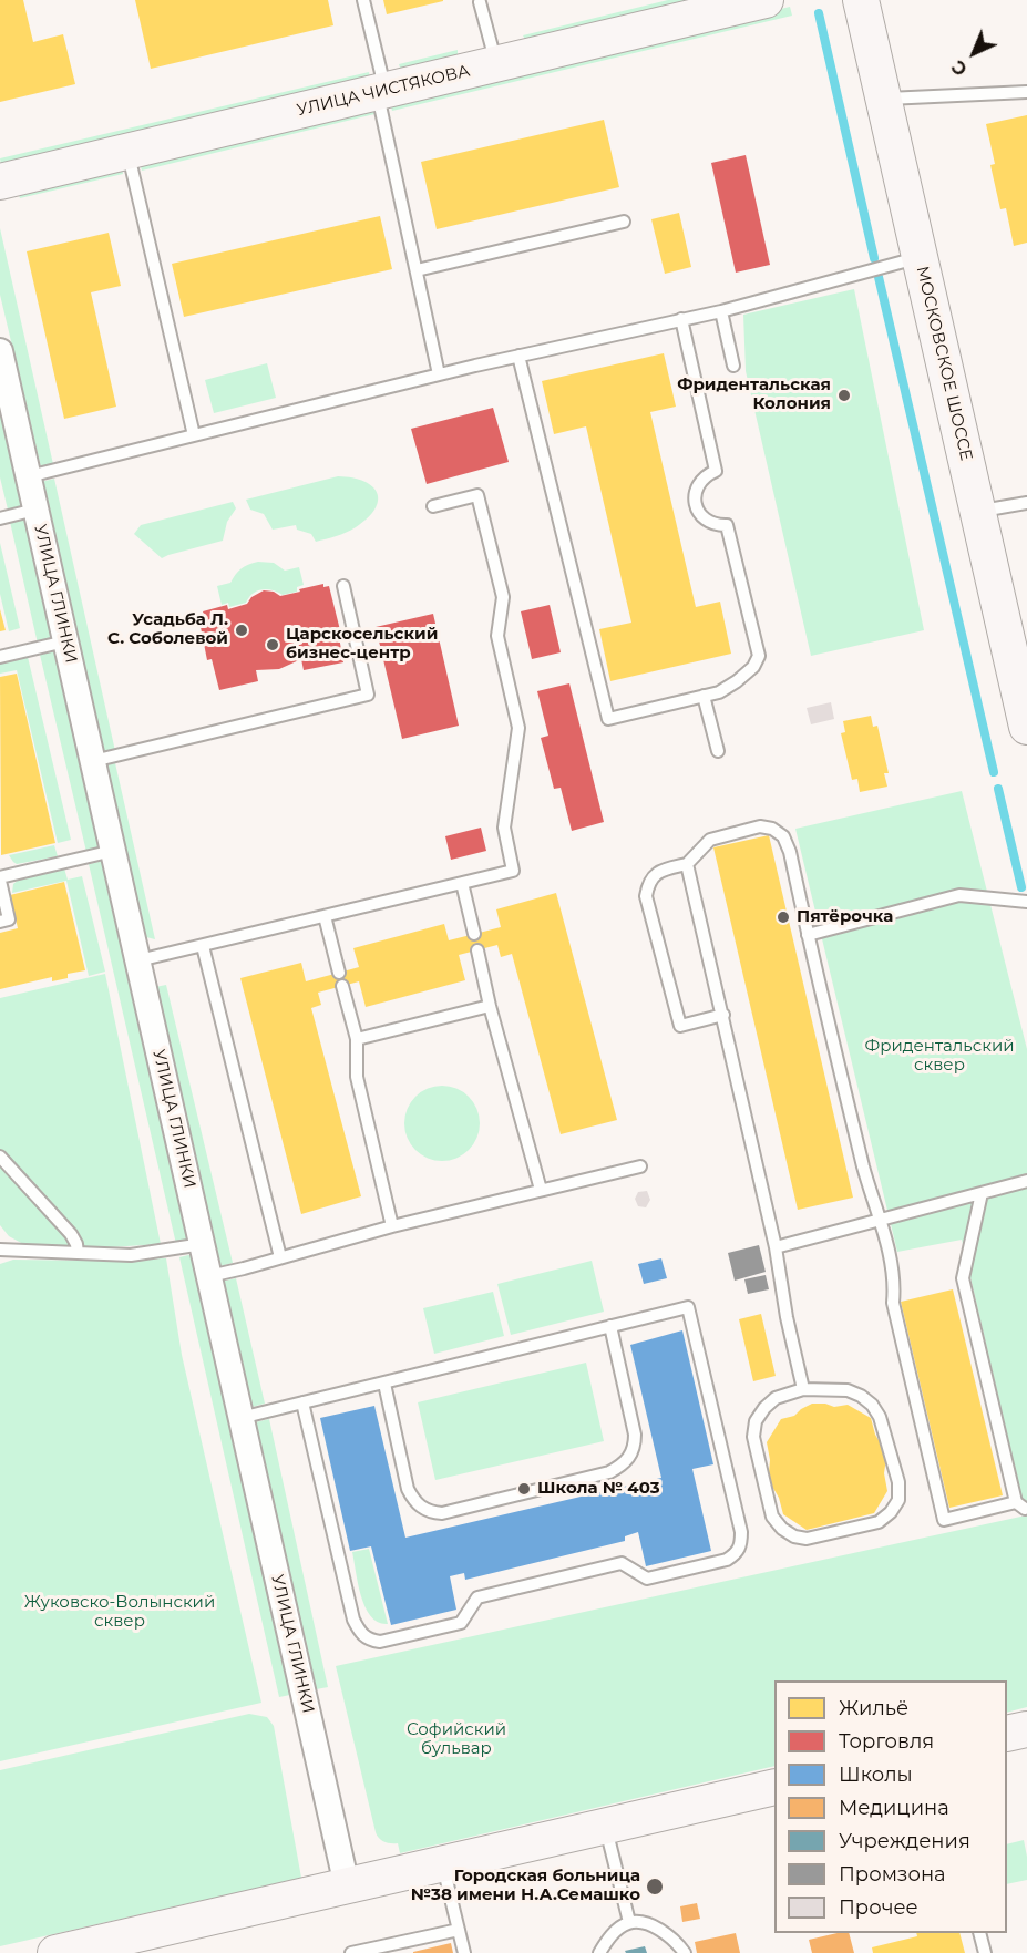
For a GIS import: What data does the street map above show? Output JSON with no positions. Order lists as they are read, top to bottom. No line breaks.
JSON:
{"streets":{"main road":["УЛИЦА ЧИСТЯКОВА","МОСКОВСКОЕ ШОССЕ"],"street":["УЛИЦА ГЛИНКИ"]},"parks":["Фридентальский сквер","Жуковско-Волынский сквер","Софийский бульвар"],"places":["Фридентальская Колония","Усадьба Л. С. Соболевой","Царскосельский бизнес-центр","Пятёрочка","Школа № 403","Городская больница №38 имени Н.А.Семашко"],"legend":["Жильё","Торговля","Школы","Медицина","Учреждения","Промзона","Прочее"],"north":"bottom left"}
